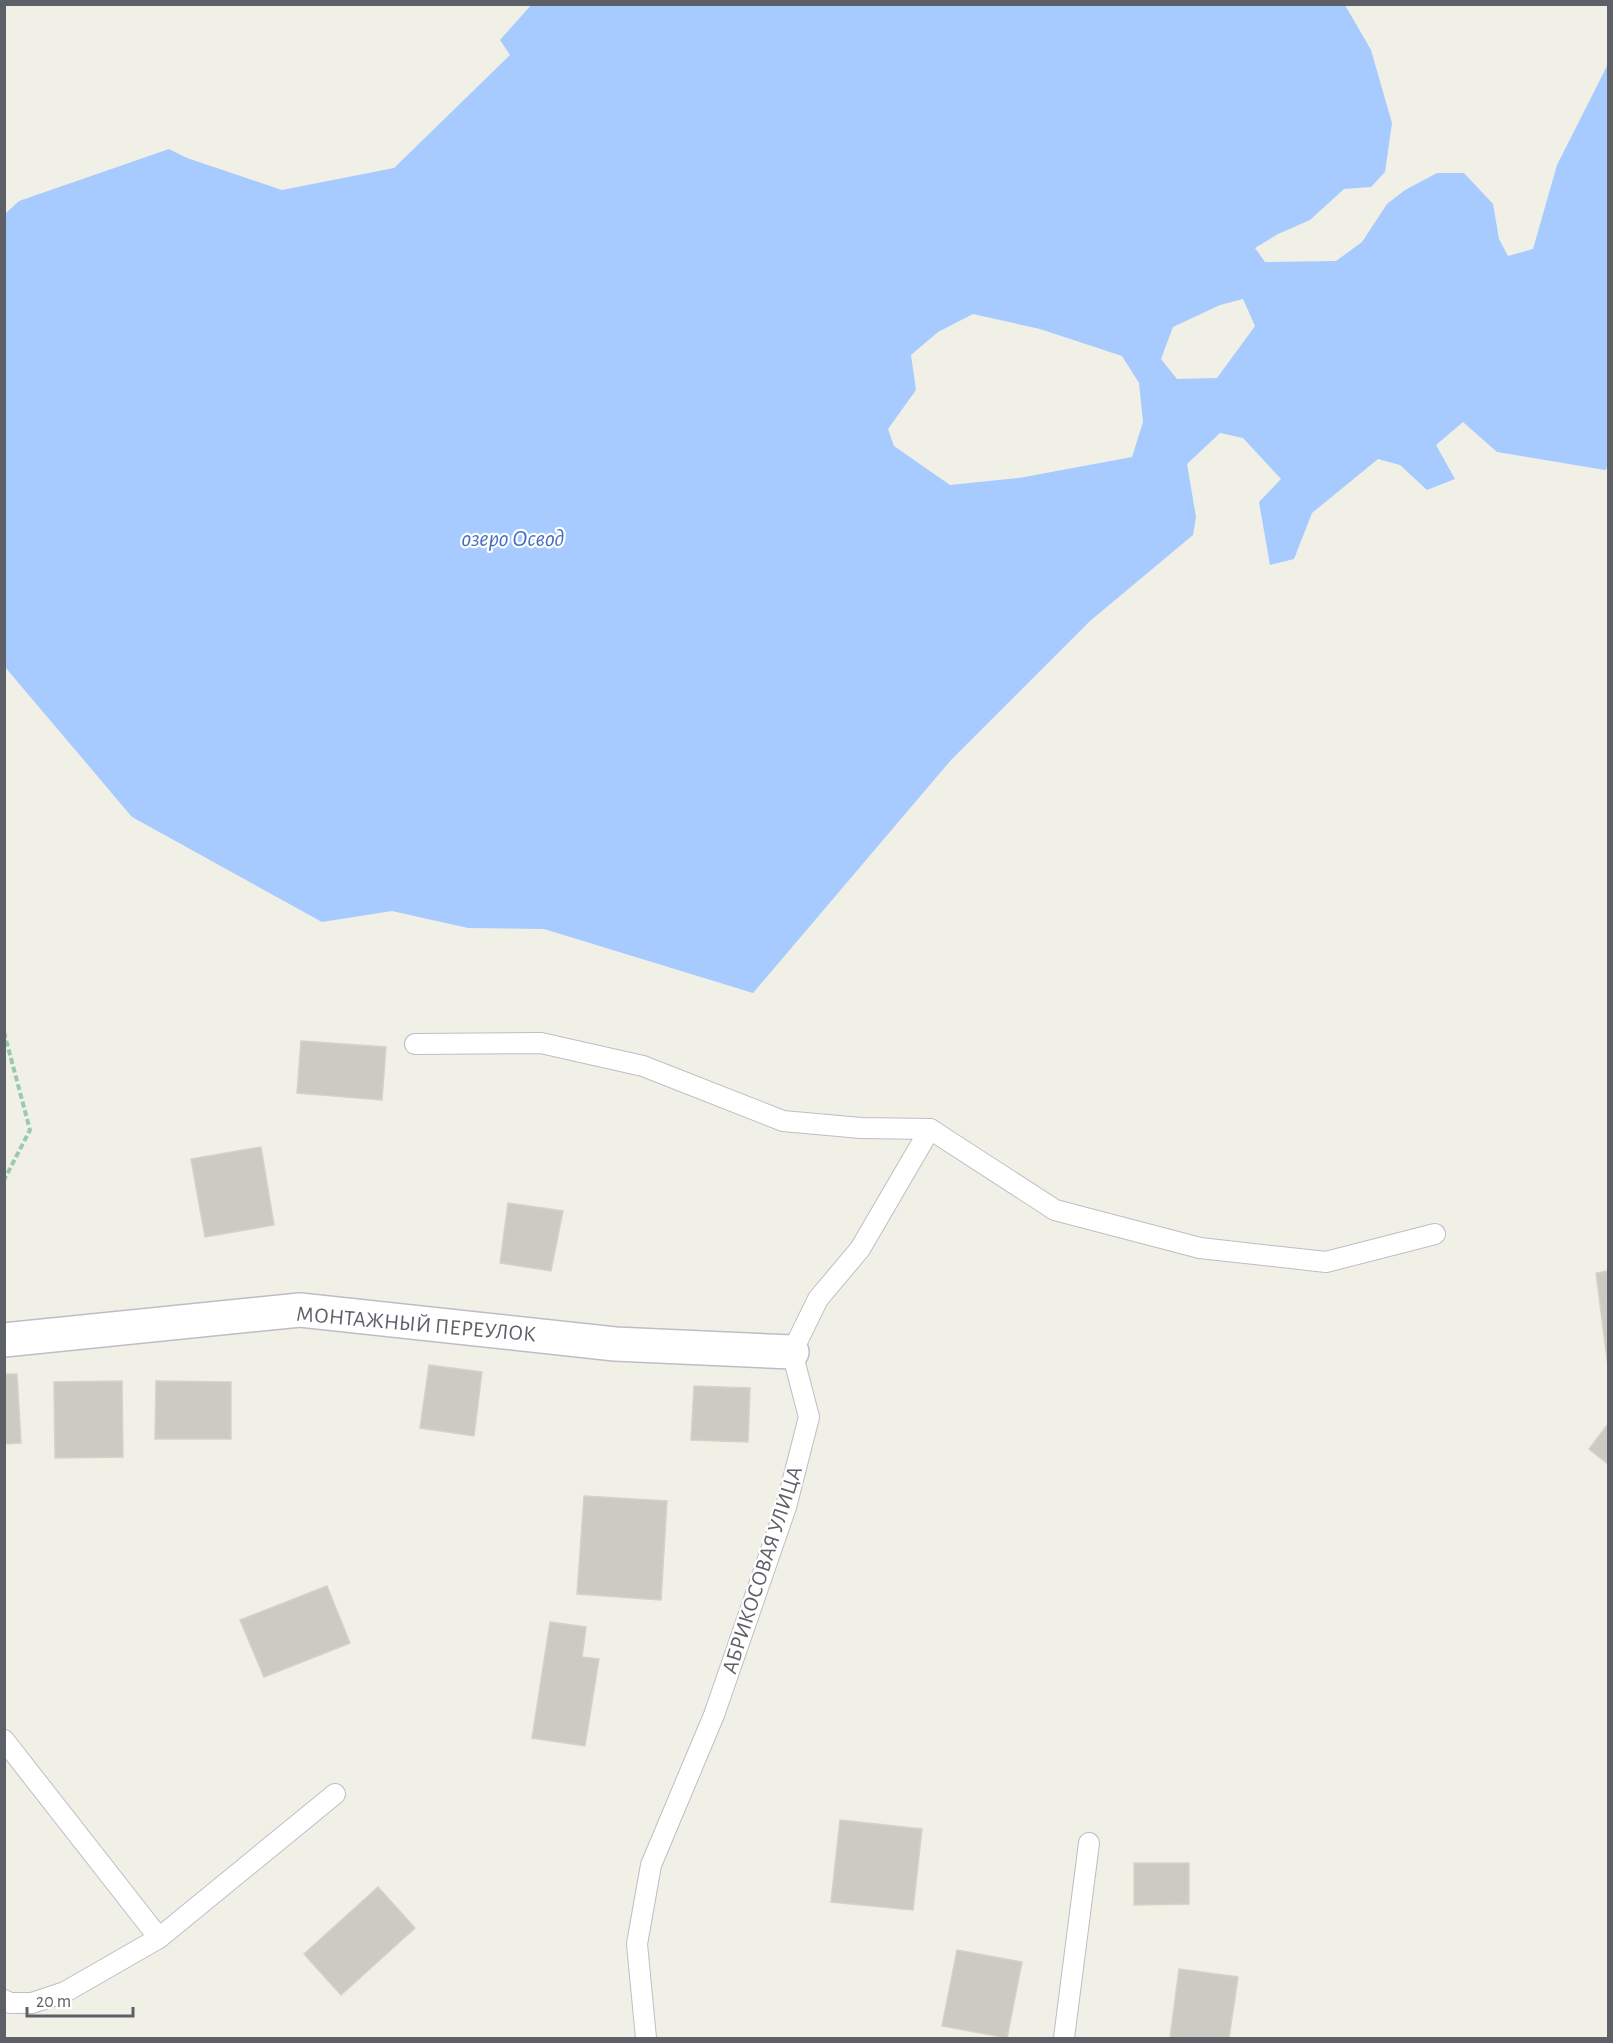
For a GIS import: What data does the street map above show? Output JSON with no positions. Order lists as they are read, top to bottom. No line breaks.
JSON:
{"streets":{"street":["МОНТАЖНЫЙ ПЕРЕУЛОК"],"lane":["АБРИКОСОВАЯ УЛИЦА"]},"crossings":[["МОНТАЖНЫЙ ПЕРЕУЛОК","АБРИКОСОВАЯ УЛИЦА"]],"water":["озеро Освод"],"scale_bar":"20 m"}
